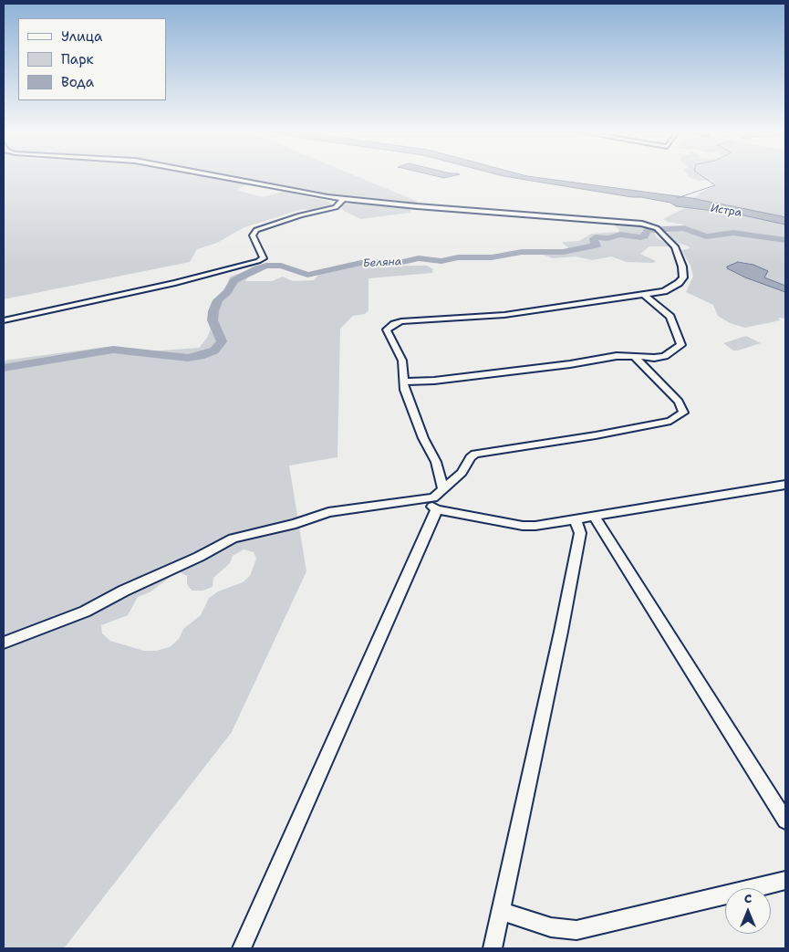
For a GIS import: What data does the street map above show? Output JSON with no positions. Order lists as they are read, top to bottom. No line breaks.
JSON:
{"water":["Истра","Беляна"],"legend":["Улица","Парк","Вода"],"north":"top"}
